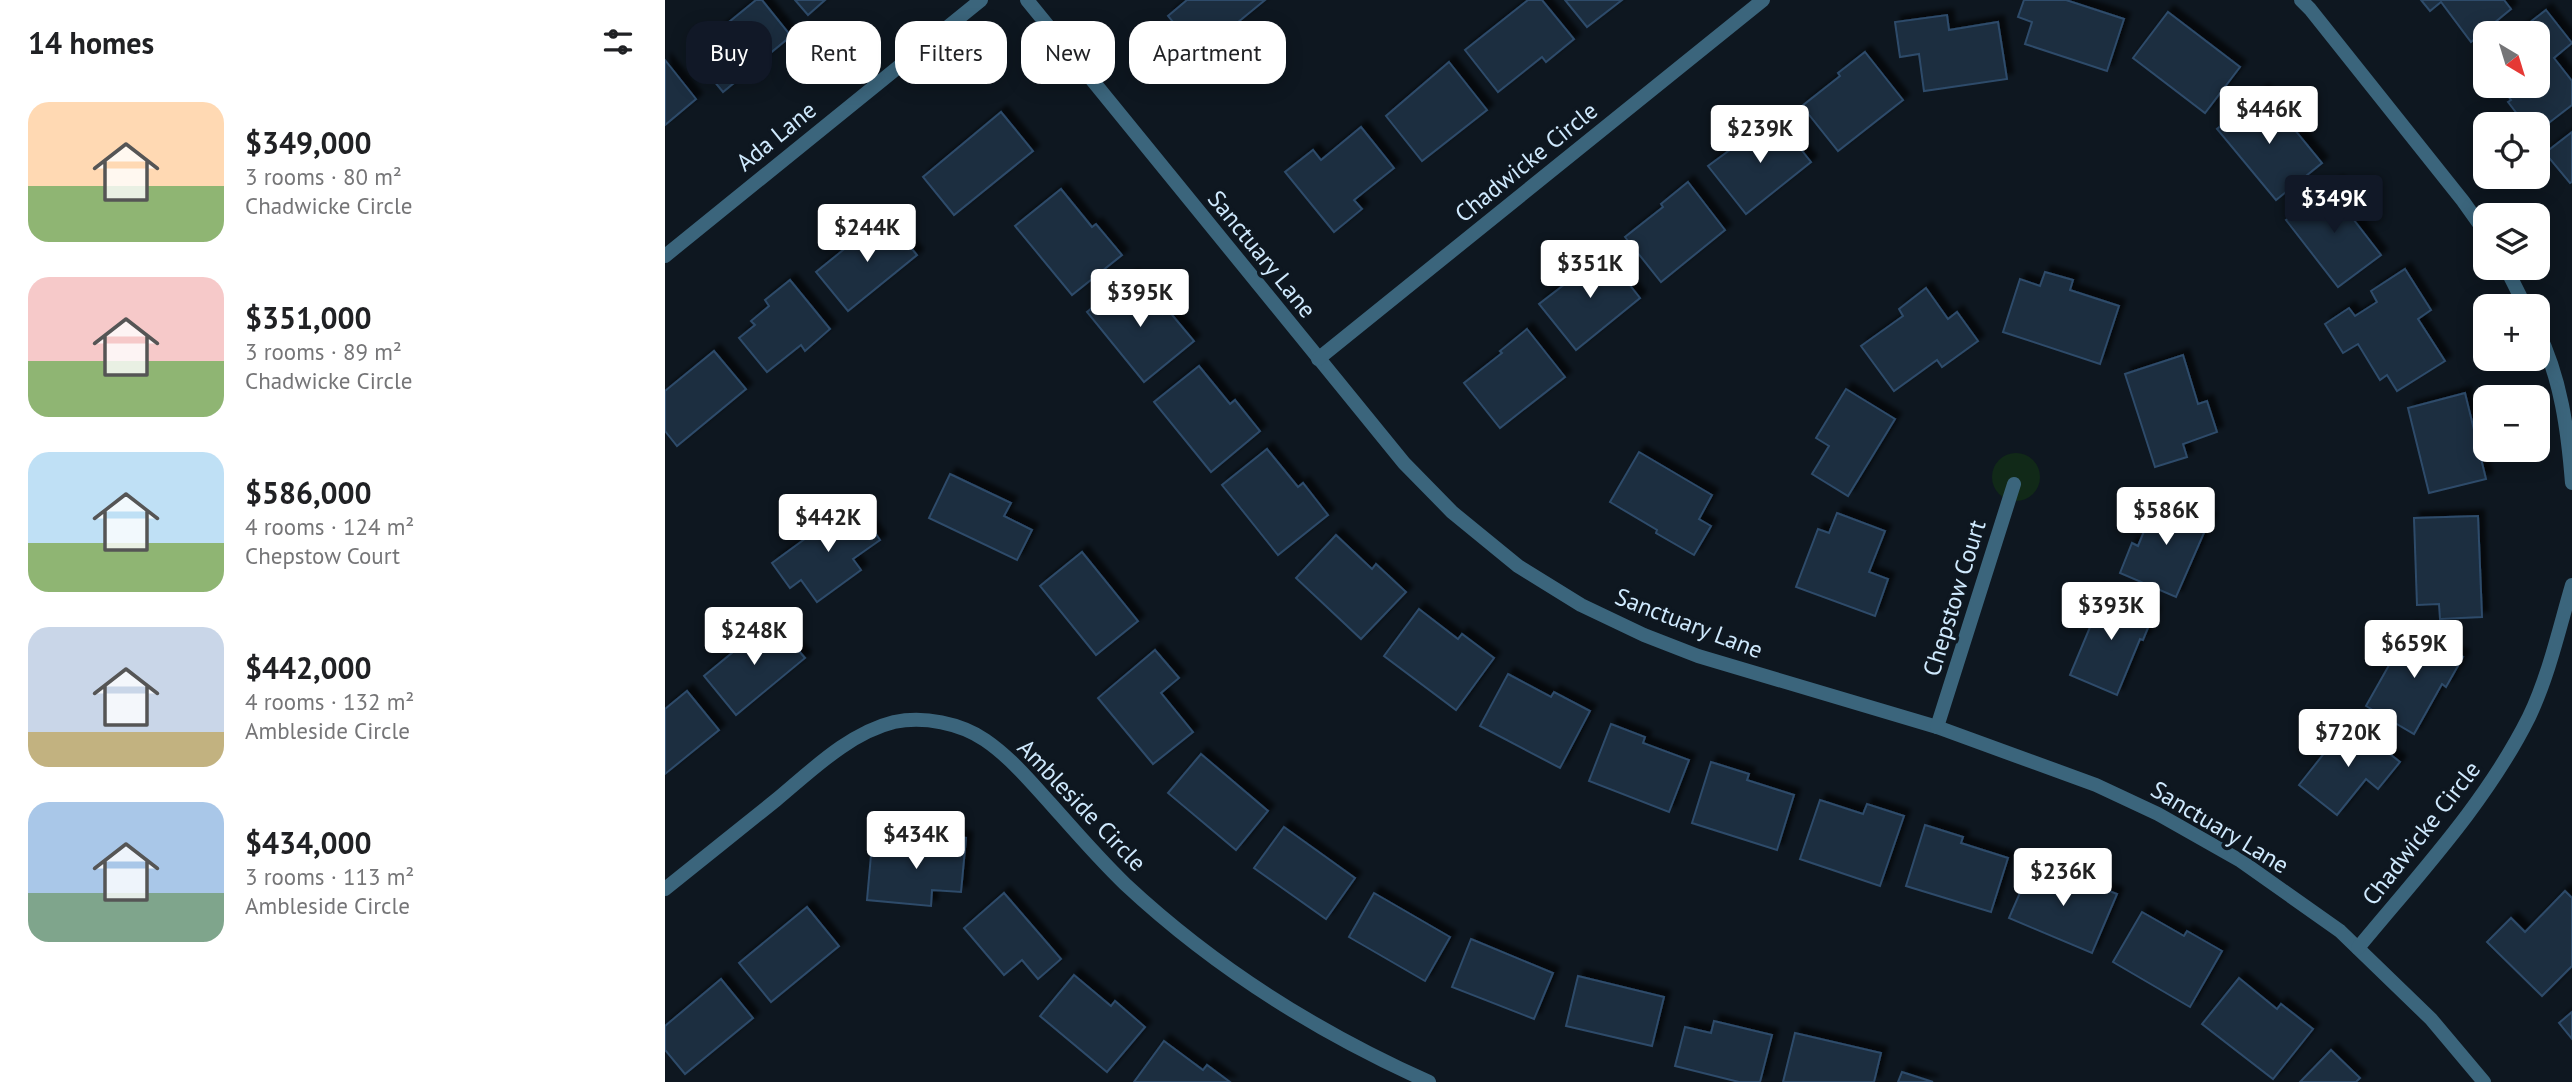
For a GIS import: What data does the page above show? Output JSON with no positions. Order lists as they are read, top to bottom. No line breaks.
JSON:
{"streets":{"street":["Ada Lane","Chadwicke Circle","Sanctuary Lane","Chepstow Court","Ambleside Circle"]},"crossings":[["Chadwicke Circle","Sanctuary Lane"],["Sanctuary Lane","Chepstow Court"]],"north":"bottom right","page":{"heading":"14 homes","map_buttons":["+","−"],"chip":["Buy","Rent","Filters","New","Apartment"],"list":[{"name":"$349,000","note":"3 rooms · 80 m² · Chadwicke Circle"},{"name":"$351,000","note":"3 rooms · 89 m² · Chadwicke Circle"},{"name":"$586,000","note":"4 rooms · 124 m² · Chepstow Court"},{"name":"$442,000","note":"4 rooms · 132 m² · Ambleside Circle"},{"name":"$434,000","note":"3 rooms · 113 m² · Ambleside Circle"}],"price":["$446K","$239K","$349K","$244K","$351K","$395K","$586K","$442K","$393K","$248K","$659K","$720K","$434K","$236K"]}}
